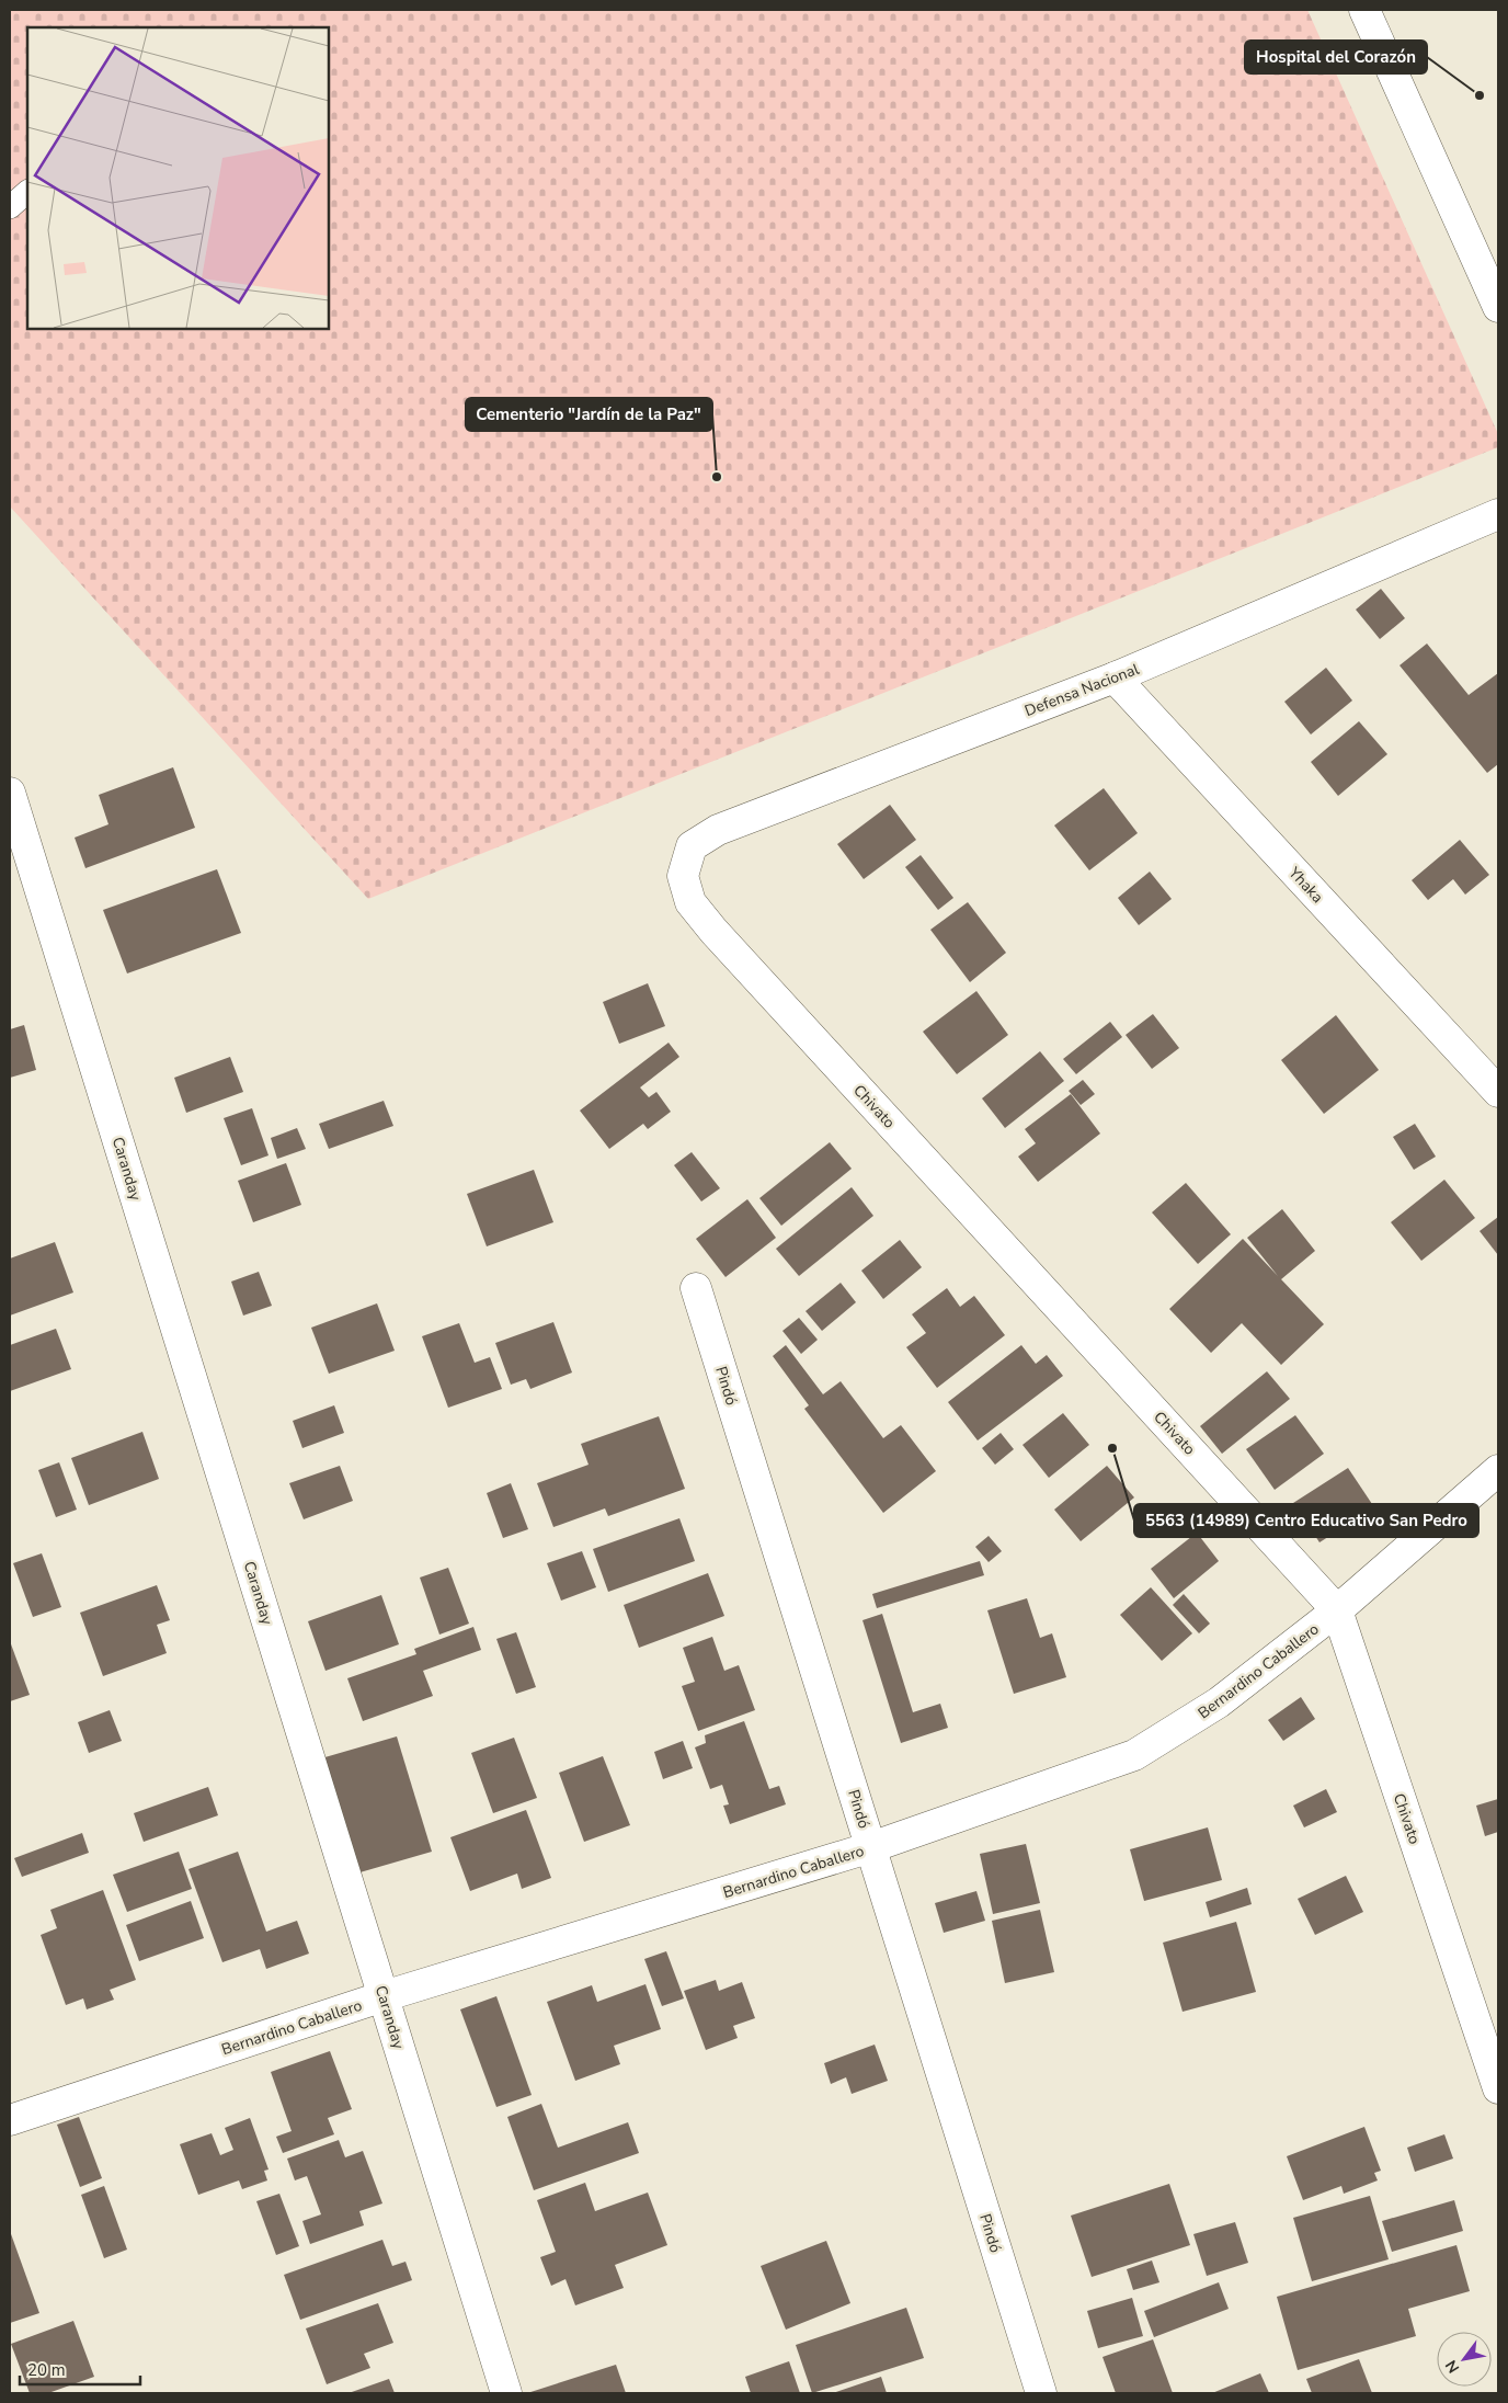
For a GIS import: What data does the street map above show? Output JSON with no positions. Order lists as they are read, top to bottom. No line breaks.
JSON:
{"streets":{"street":["Defensa Nacional","Yhaka","Chivato","Caranday","Pindó","Bernardino Caballero"]},"crossings":[["Defensa Nacional","Yhaka"],["Defensa Nacional","Chivato"],["Chivato","Bernardino Caballero"],["Caranday","Bernardino Caballero"],["Pindó","Bernardino Caballero"]],"places":["Hospital del Corazón","Cementerio \"Jardín de la Paz\"","5563 (14989) Centro Educativo San Pedro"],"scale_bar":"20 m","north":"bottom left"}
